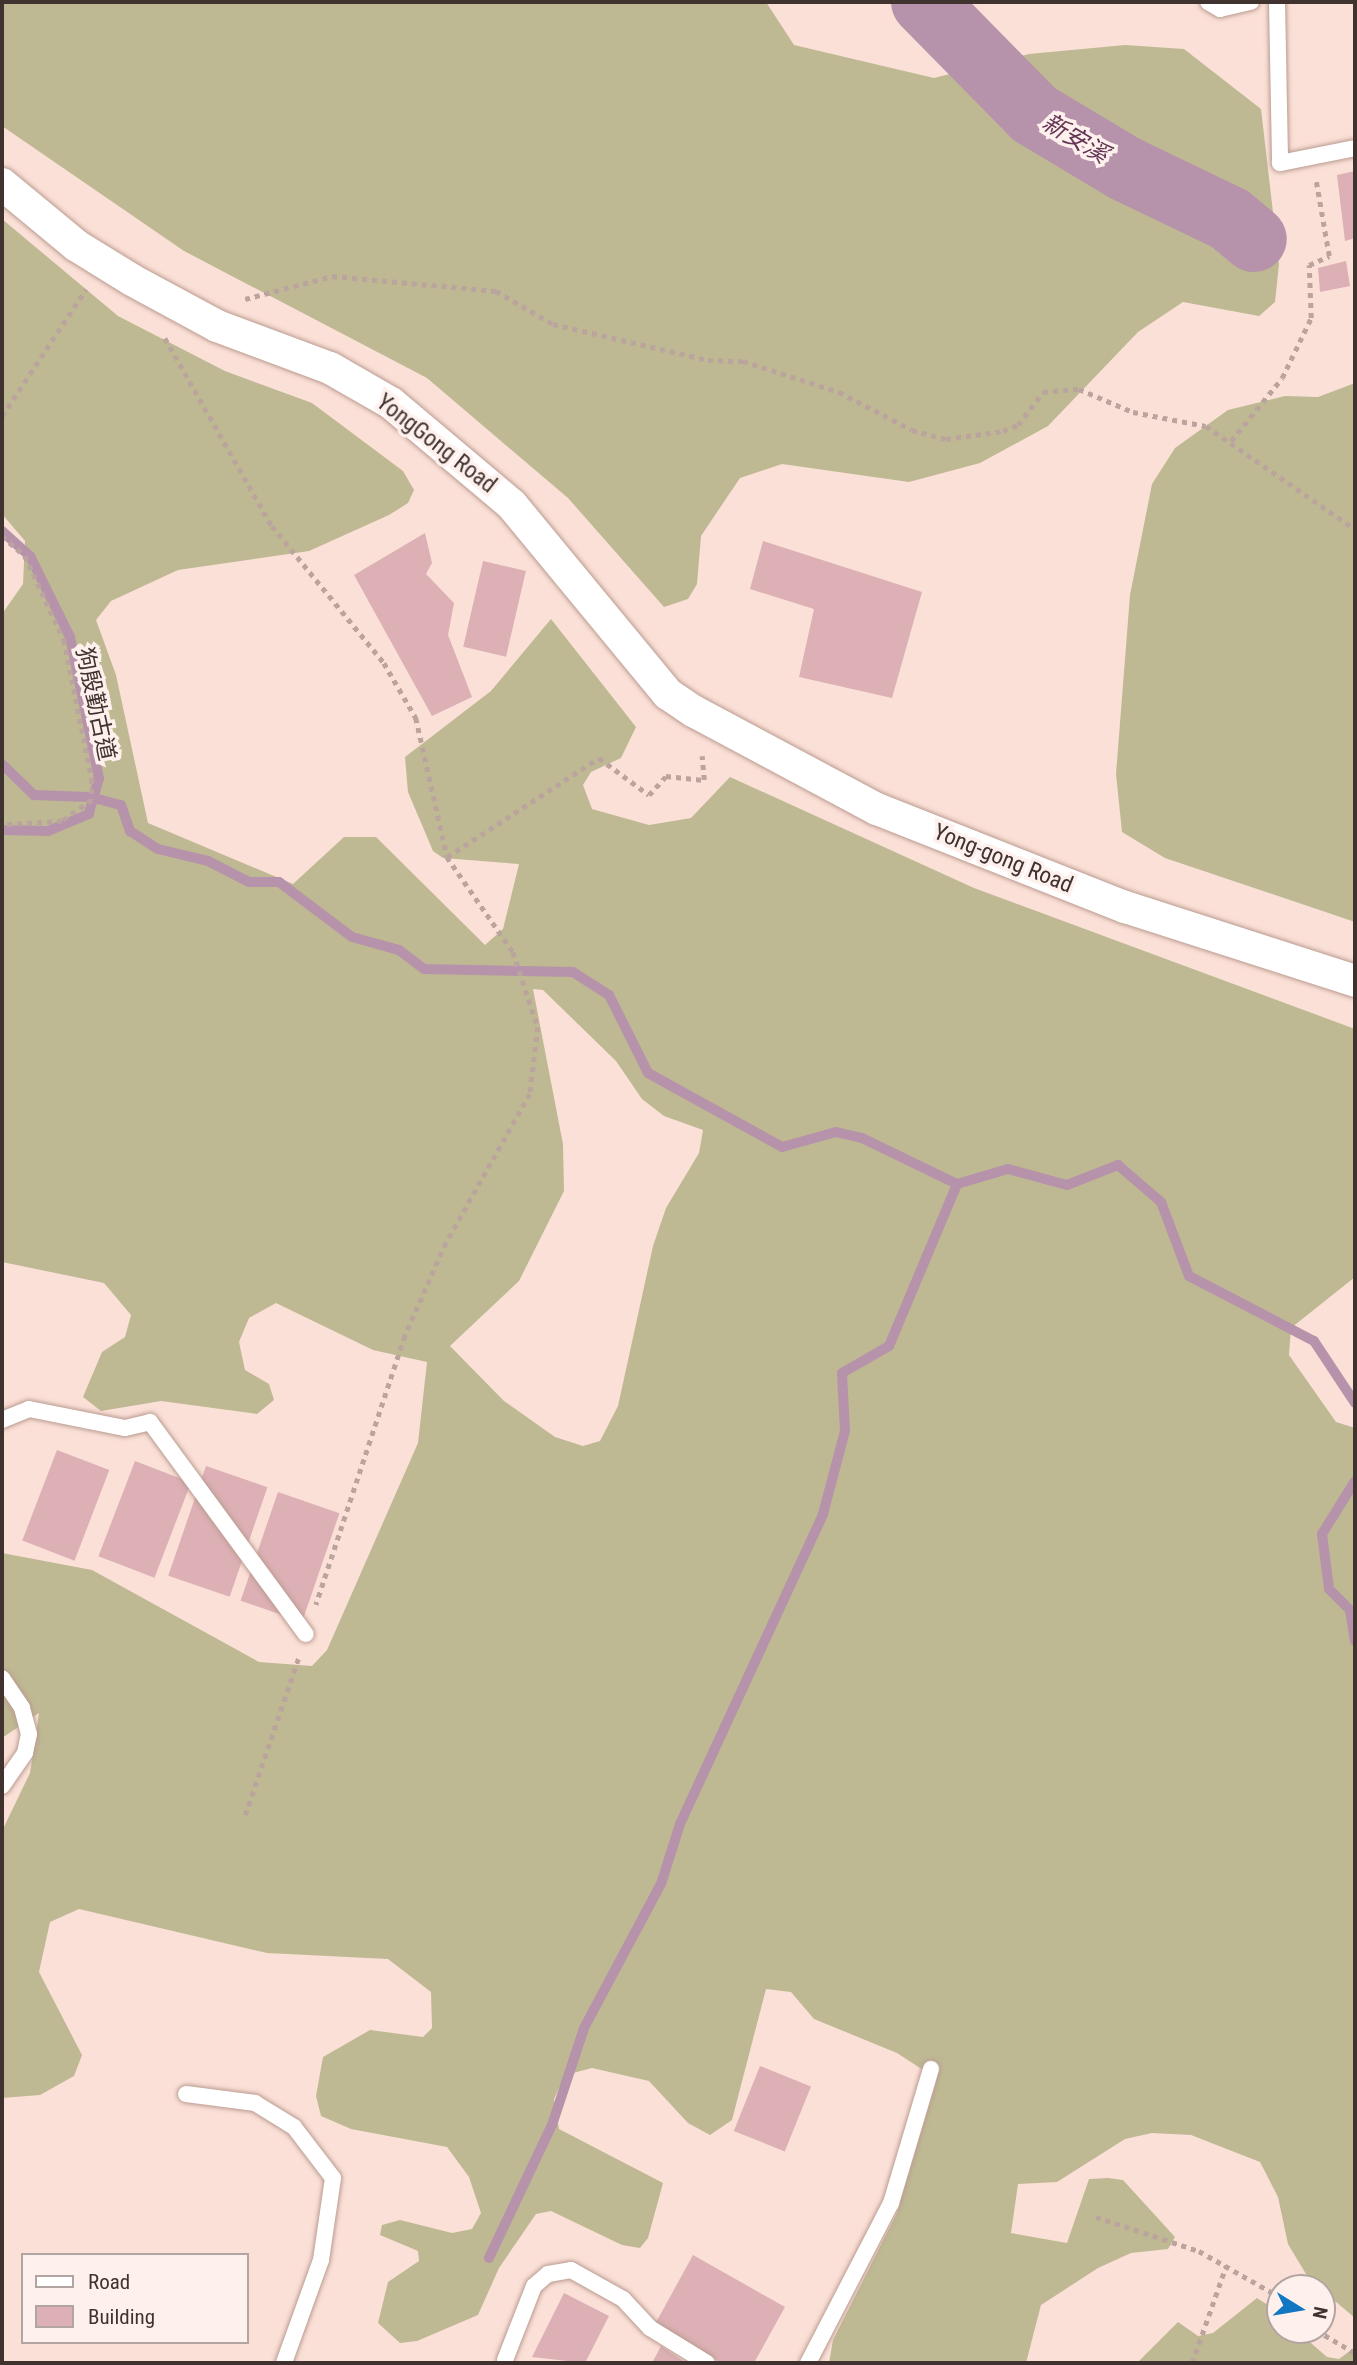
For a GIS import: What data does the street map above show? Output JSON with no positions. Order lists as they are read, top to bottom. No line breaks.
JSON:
{"streets":{"street":["YongGong Road"],"path":["狗殷勤古道"]},"water":["新安溪"],"legend":["Road","Building"],"north":"right"}
